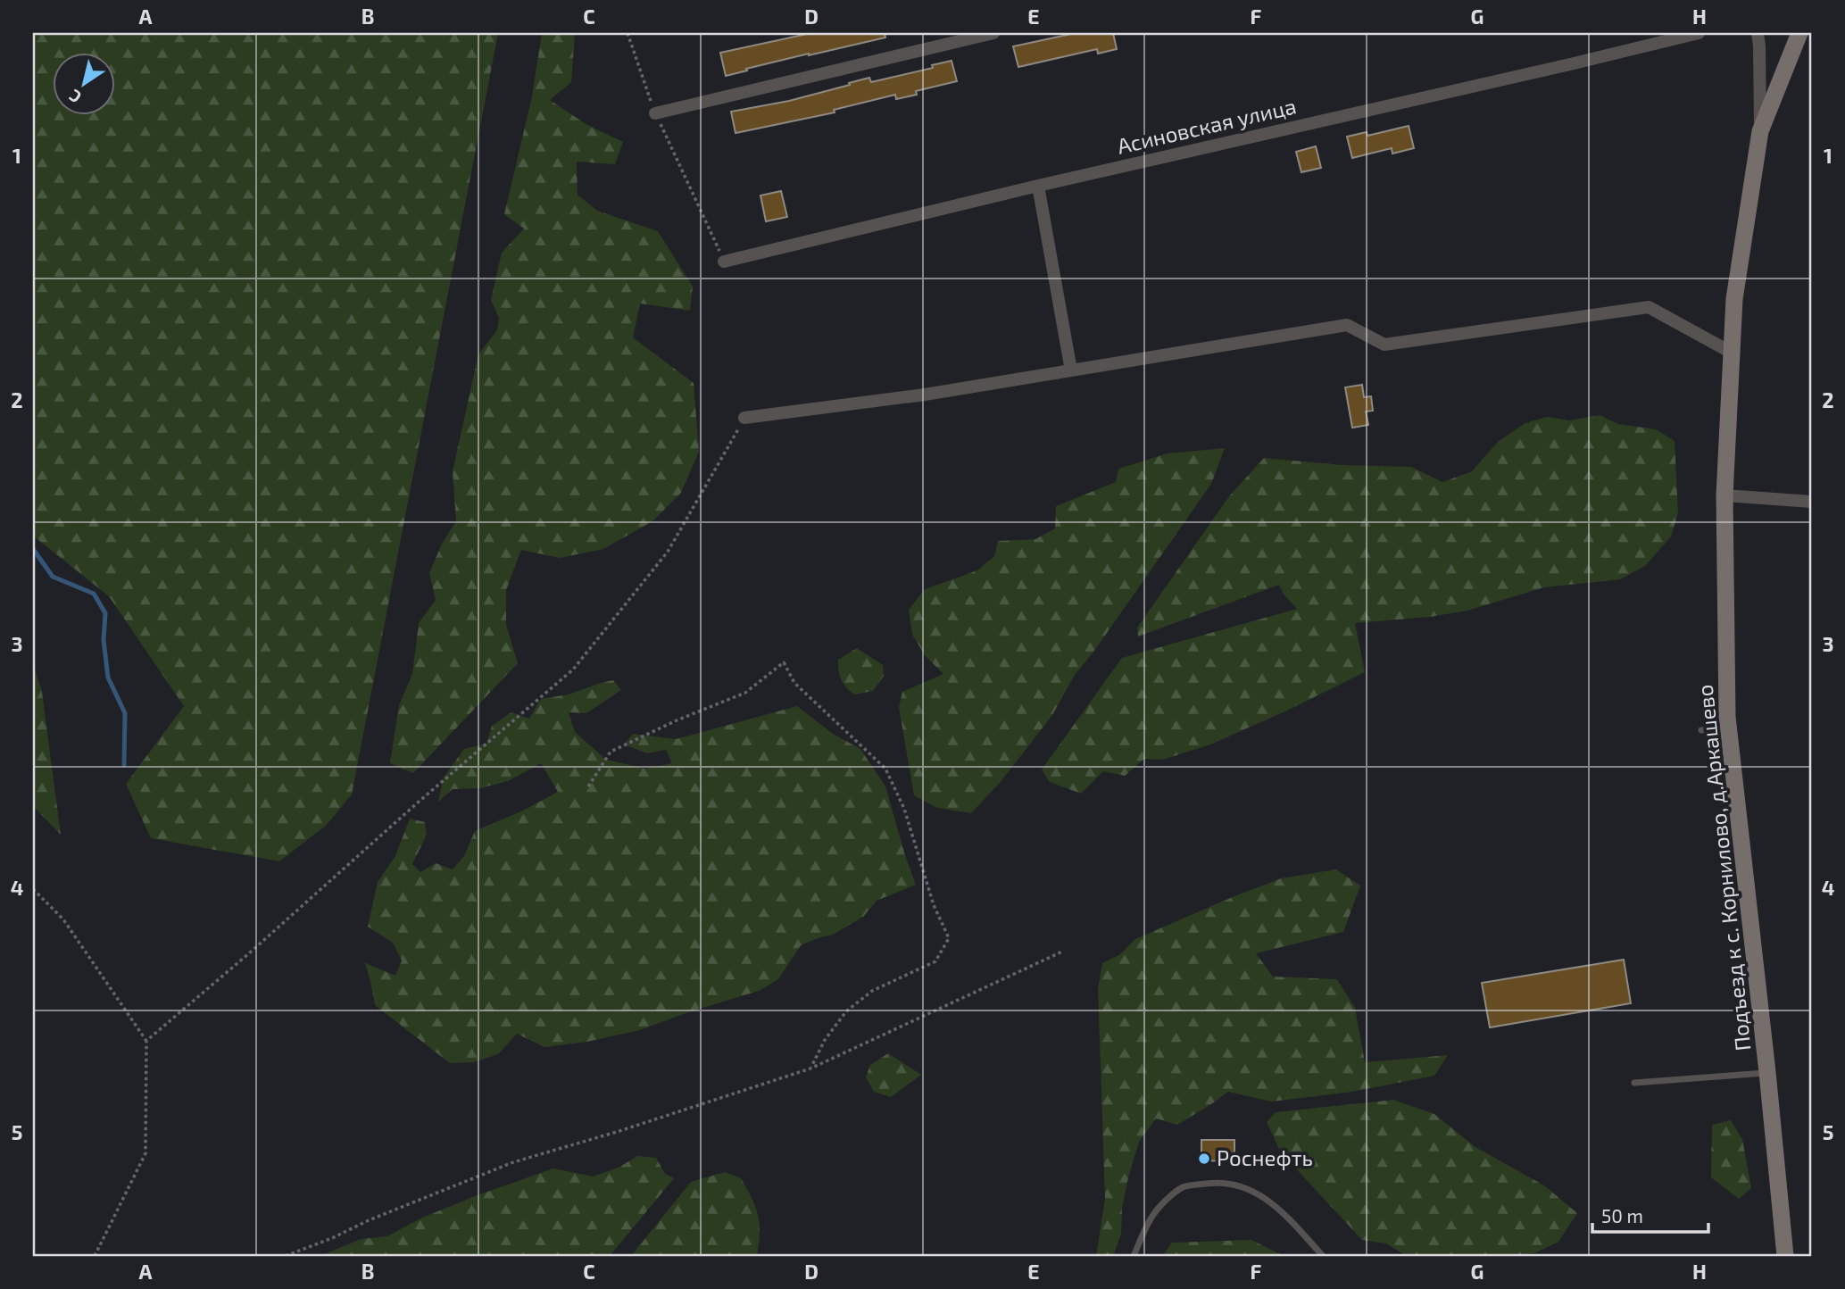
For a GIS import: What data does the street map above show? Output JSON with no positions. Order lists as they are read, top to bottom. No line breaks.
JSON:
{"streets":{"street":["Асиновская улица","Подъезд к с. Корнилово, д.Аркашево"]},"places":["Роснефть"],"scale_bar":"50 m","north":"bottom left","grid":{"columns":["A","B","C","D","E","F","G","H"],"rows":["1","2","3","4","5"]}}
